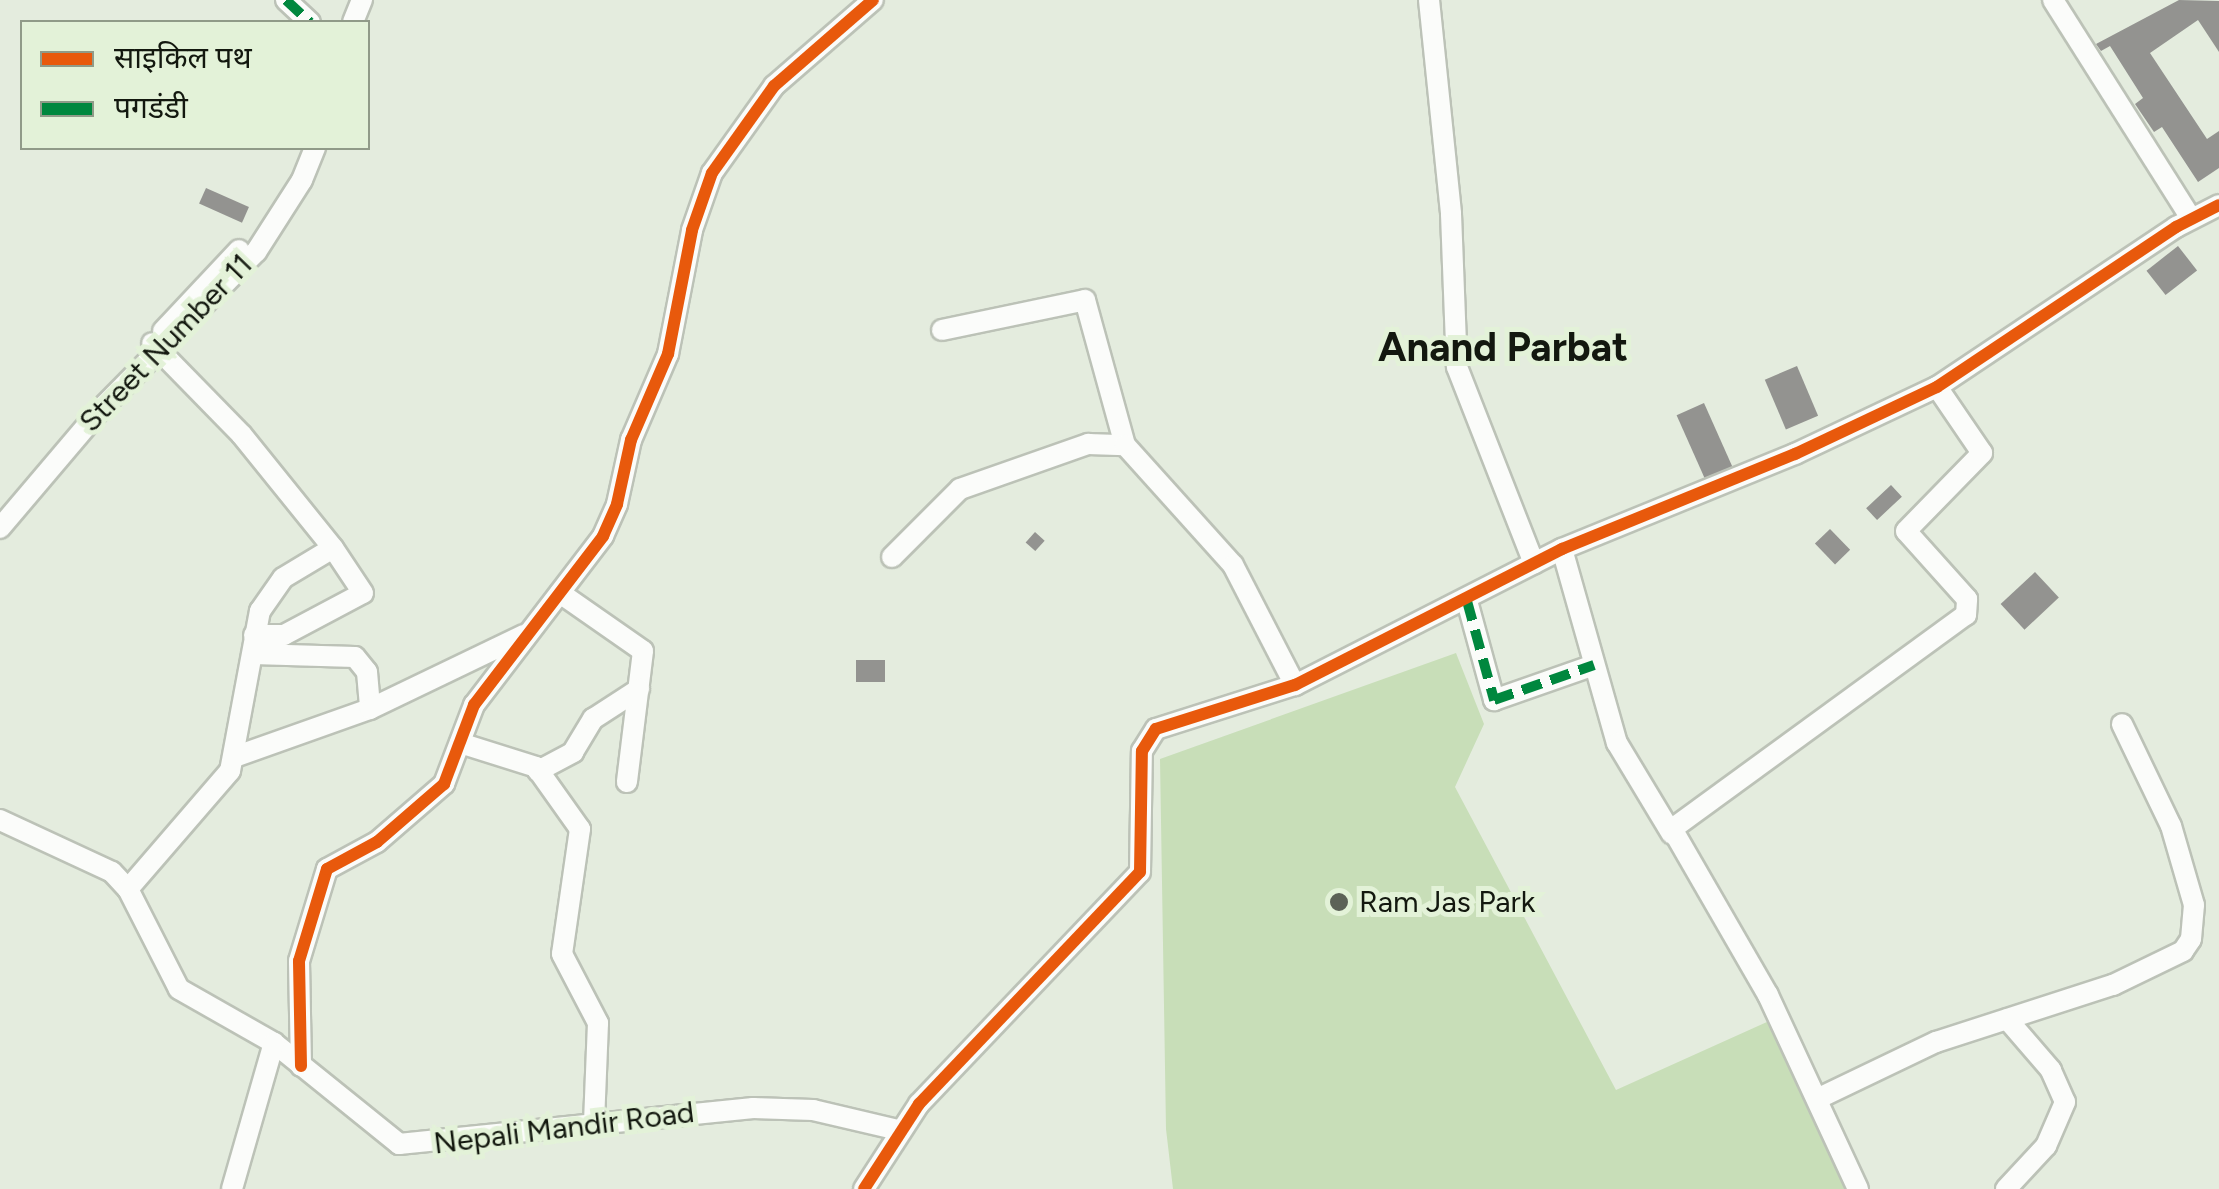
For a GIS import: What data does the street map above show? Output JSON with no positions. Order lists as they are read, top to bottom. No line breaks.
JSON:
{"streets":{"street":["Street Number 11","Nepali Mandir Road"]},"districts":["Anand Parbat"],"places":["Ram Jas Park"],"legend":["साइकिल पथ","पगडंडी"]}
